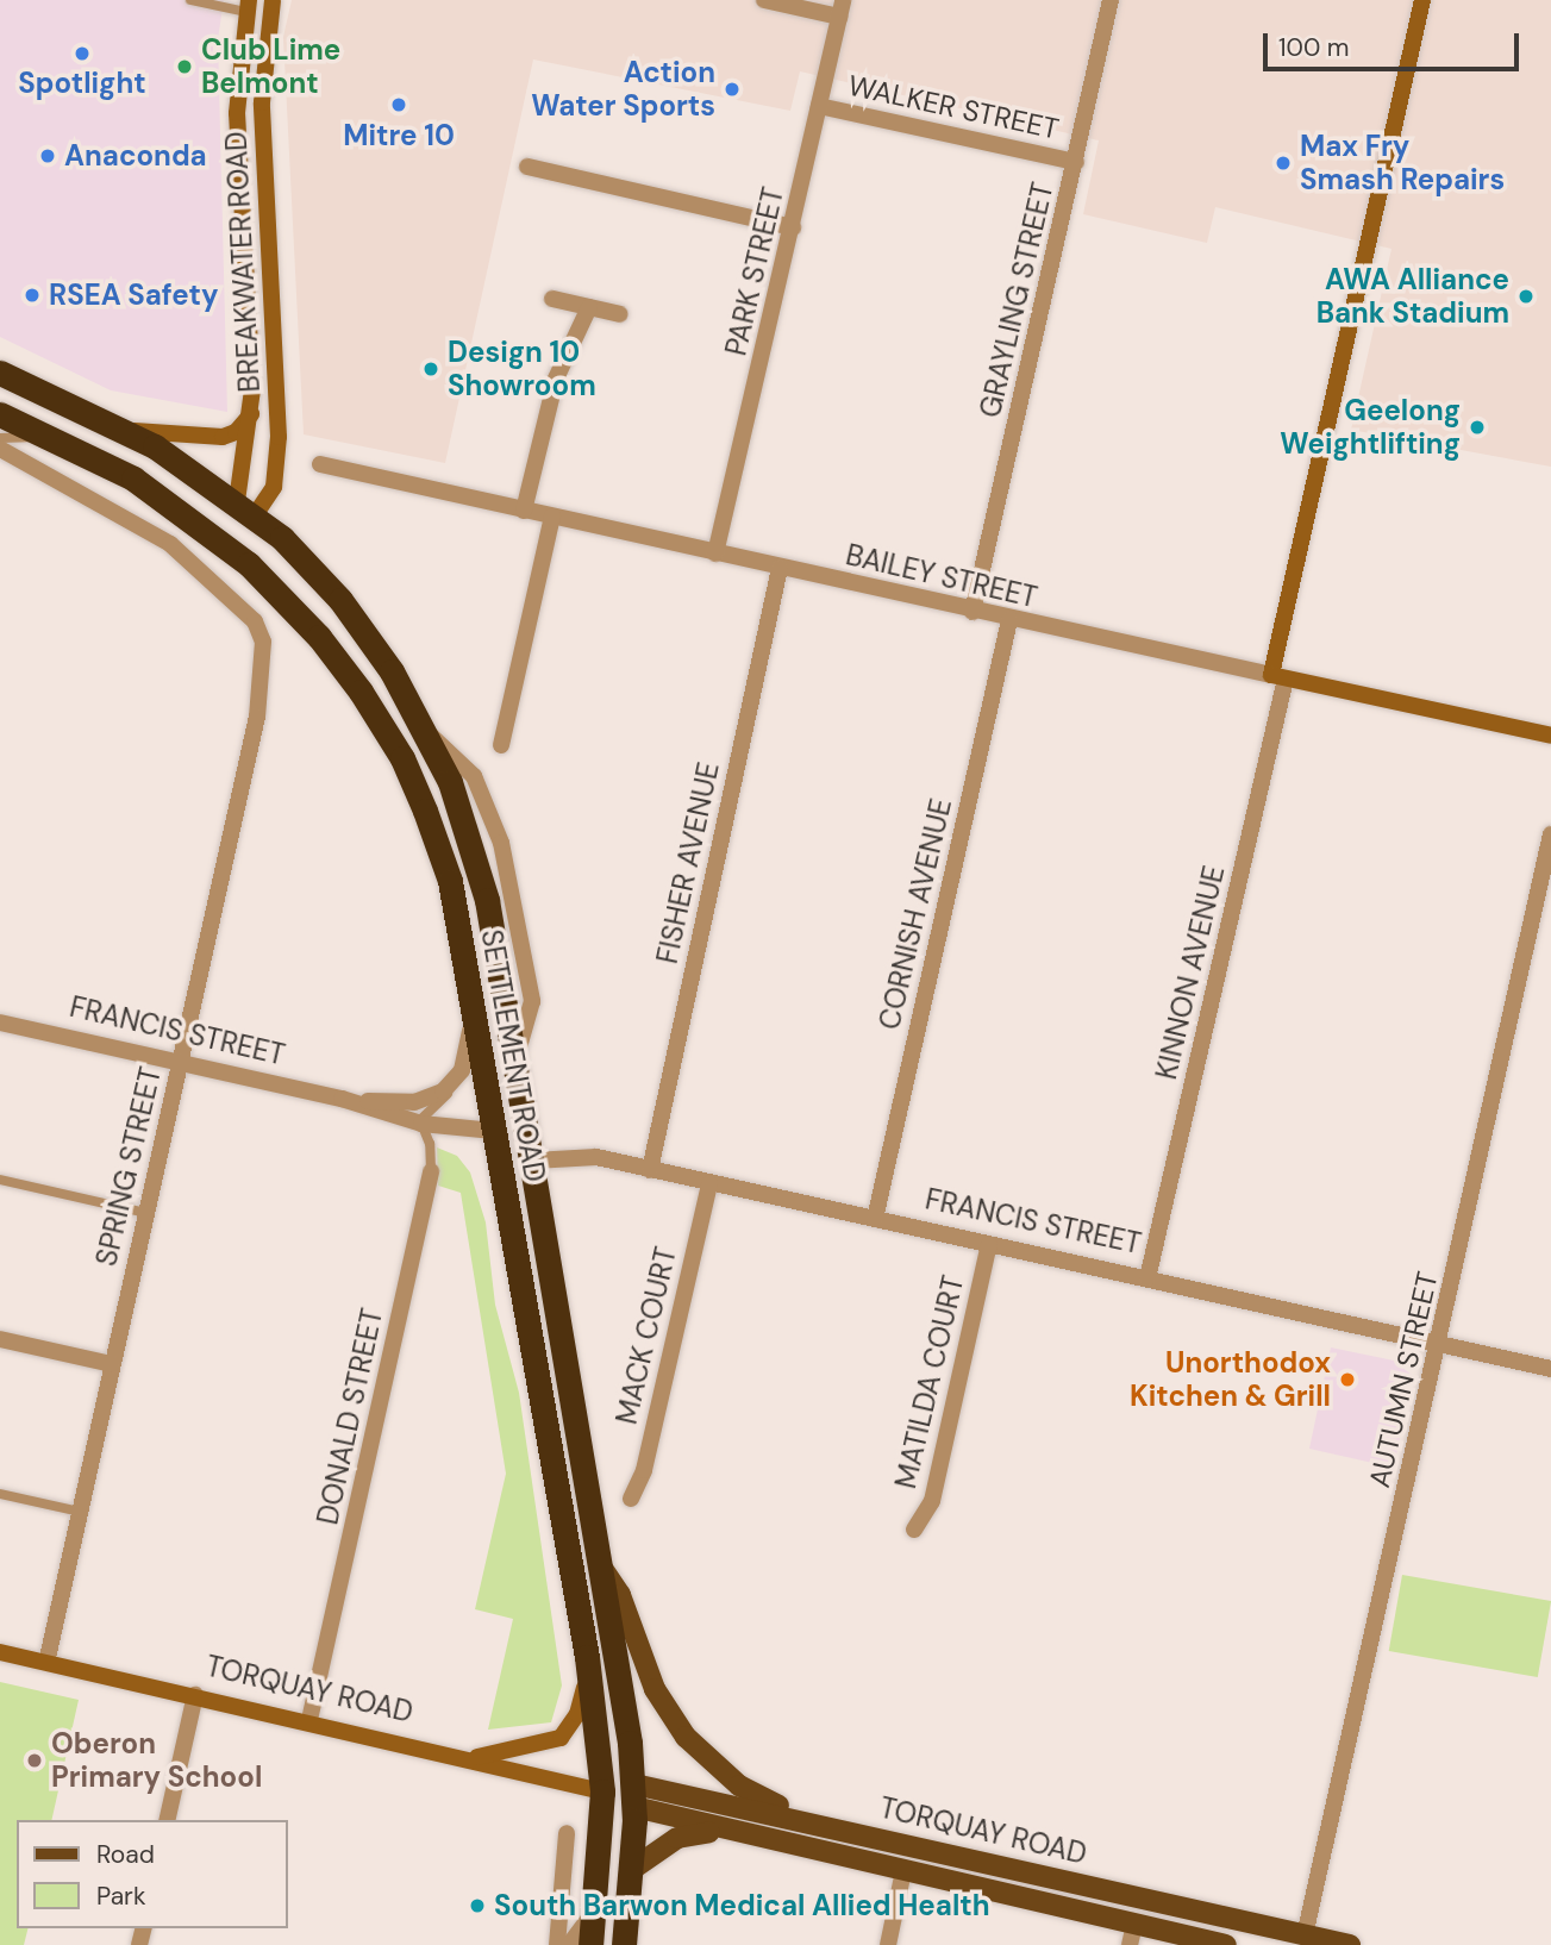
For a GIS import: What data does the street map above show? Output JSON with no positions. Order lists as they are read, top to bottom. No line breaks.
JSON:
{"streets":{"highway":["FRANCIS STREET","SETTLEMENT ROAD","TORQUAY ROAD"],"street":["WALKER STREET","BREAKWATER ROAD","PARK STREET","GRAYLING STREET","BAILEY STREET","FISHER AVENUE","CORNISH AVENUE","KINNON AVENUE","SPRING STREET","MACK COURT","AUTUMN STREET","MATILDA COURT","DONALD STREET"]},"crossings":[["WALKER STREET","PARK STREET"],["WALKER STREET","GRAYLING STREET"],["BREAKWATER ROAD","SETTLEMENT ROAD"],["PARK STREET","BAILEY STREET"],["GRAYLING STREET","BAILEY STREET"],["BAILEY STREET","FISHER AVENUE"],["BAILEY STREET","CORNISH AVENUE"],["BAILEY STREET","KINNON AVENUE"],["FISHER AVENUE","FRANCIS STREET"],["CORNISH AVENUE","FRANCIS STREET"],["KINNON AVENUE","FRANCIS STREET"],["FRANCIS STREET","SETTLEMENT ROAD"],["FRANCIS STREET","SPRING STREET"],["FRANCIS STREET","MACK COURT"],["FRANCIS STREET","AUTUMN STREET"],["FRANCIS STREET","MATILDA COURT"],["FRANCIS STREET","DONALD STREET"],["SETTLEMENT ROAD","TORQUAY ROAD"],["SPRING STREET","TORQUAY ROAD"],["AUTUMN STREET","TORQUAY ROAD"],["DONALD STREET","TORQUAY ROAD"]],"places":["Spotlight","Club Lime Belmont","Action Water Sports","Mitre 10","Anaconda","Max Fry Smash Repairs","RSEA Safety","AWA Alliance Bank Stadium","Design 10 Showroom","Geelong Weightlifting","Unorthodox Kitchen & Grill","Oberon Primary School","South Barwon Medical Allied Health"],"legend":["Road","Park"],"scale_bar":"100 m"}
